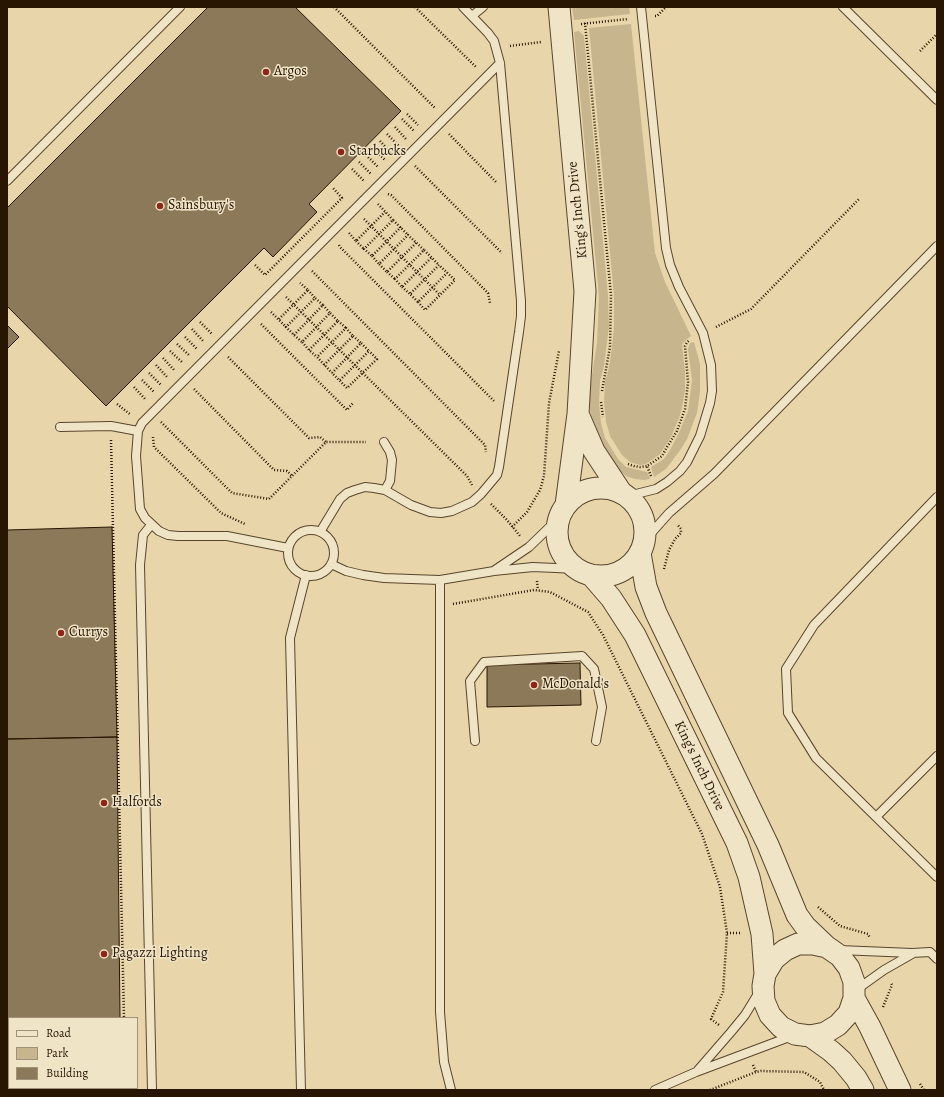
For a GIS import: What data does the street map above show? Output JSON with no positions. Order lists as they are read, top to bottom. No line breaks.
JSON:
{"streets":{"street":["King's Inch Drive"]},"places":["Argos","Starbucks","Sainsbury's","Currys","McDonald's","Halfords","Pagazzi Lighting"],"legend":["Road","Park","Building"]}
